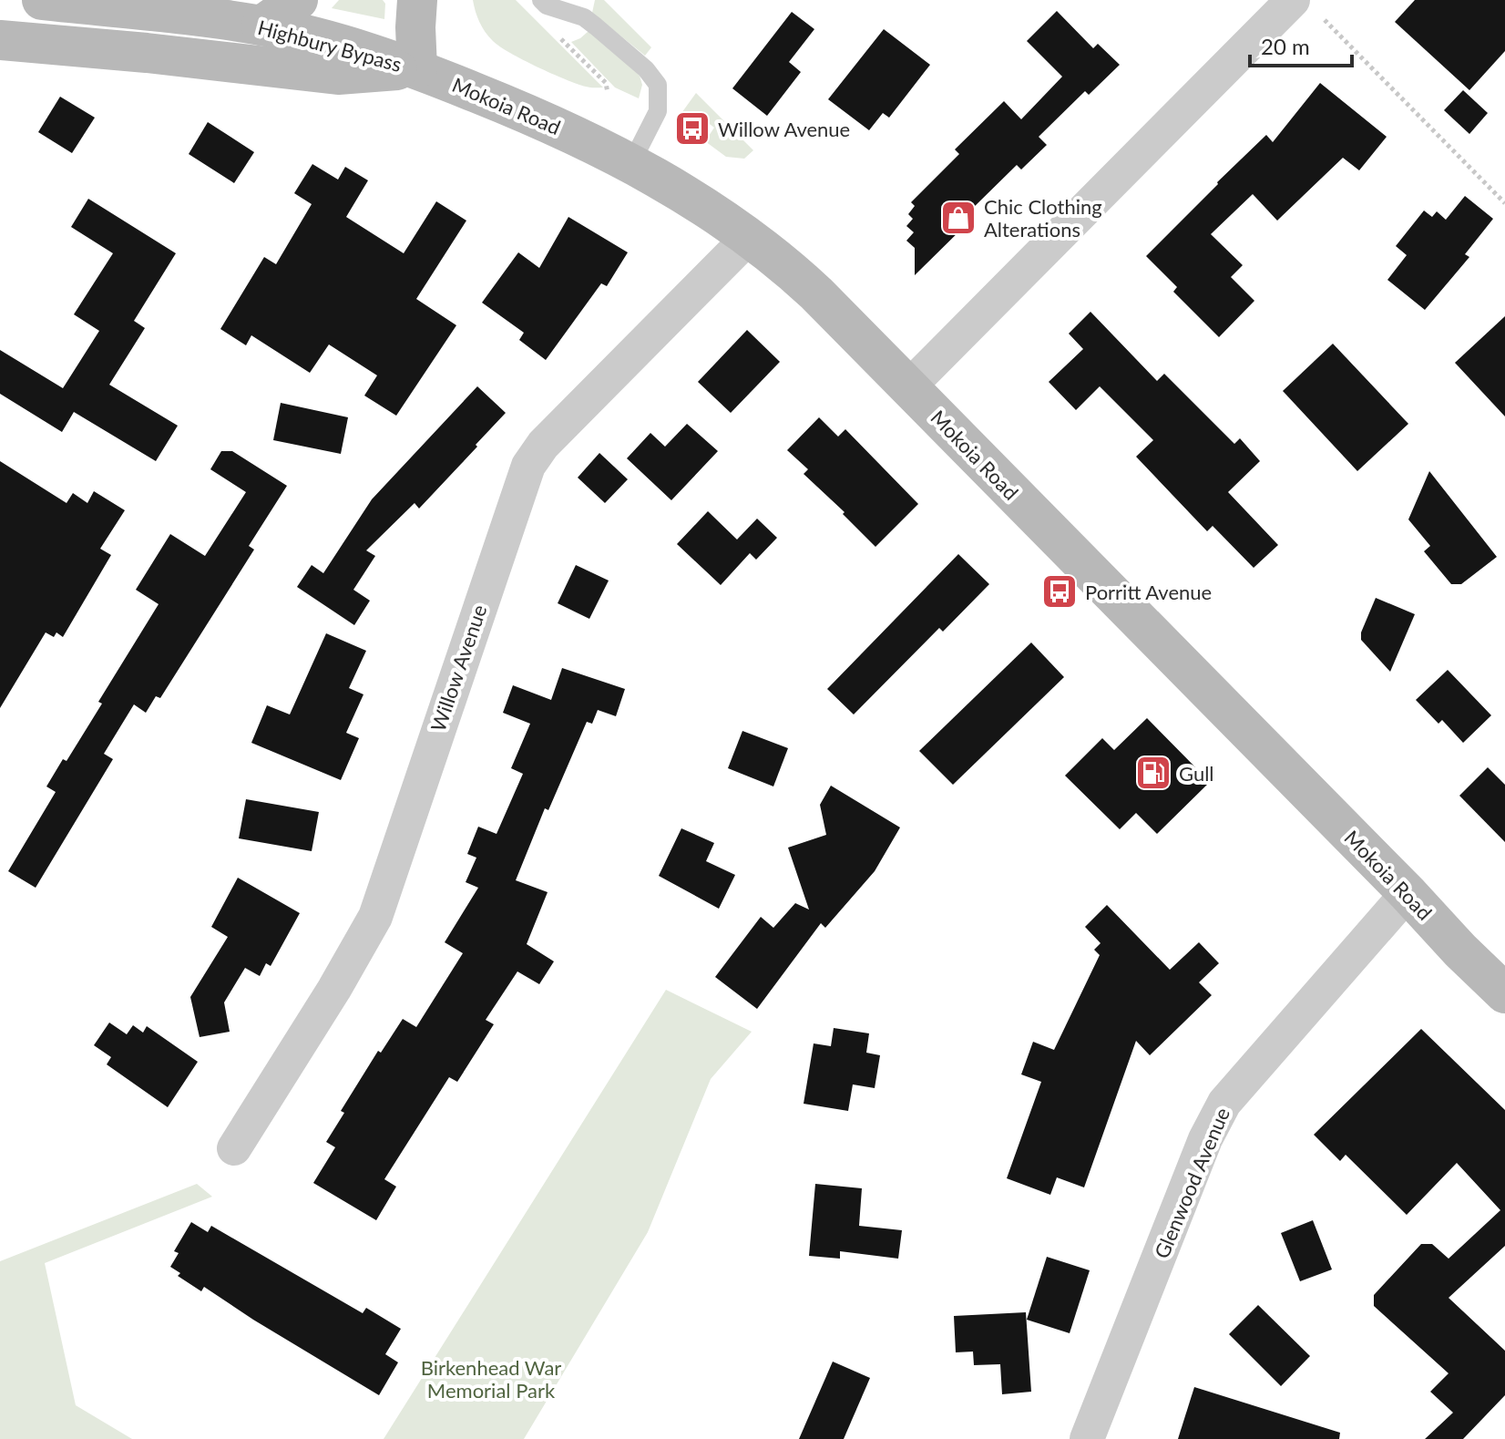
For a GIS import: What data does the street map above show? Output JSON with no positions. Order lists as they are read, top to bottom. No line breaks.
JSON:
{"streets":{"main road":["Highbury Bypass","Mokoia Road"],"street":["Willow Avenue","Glenwood Avenue"]},"crossings":[["Highbury Bypass","Mokoia Road"],["Mokoia Road","Willow Avenue"],["Mokoia Road","Glenwood Avenue"]],"parks":["Birkenhead War Memorial Park"],"places":{"bus stop":["Willow Avenue","Porritt Avenue"],"shop":["Chic Clothing Alterations"],"fuel station":["Gull"]},"scale_bar":"20 m"}
